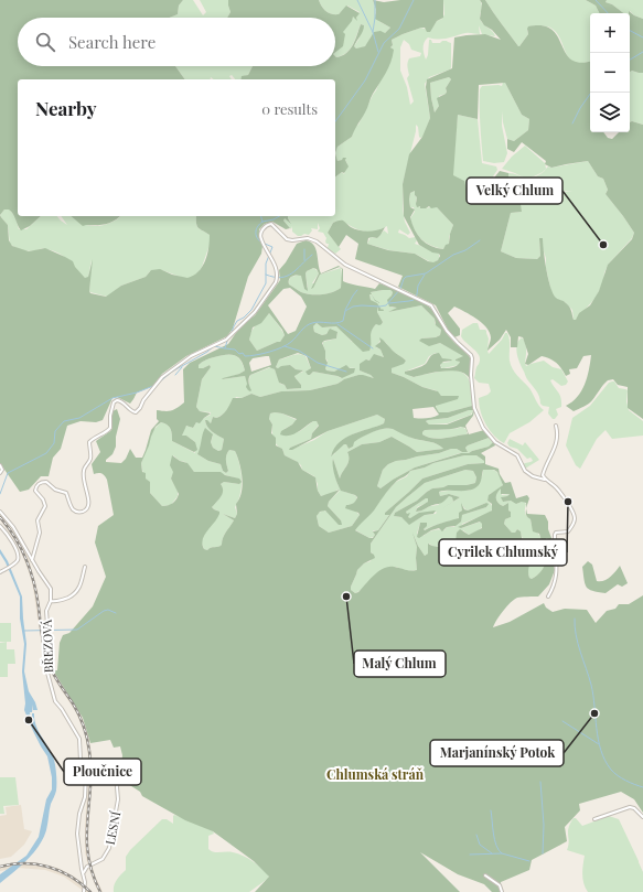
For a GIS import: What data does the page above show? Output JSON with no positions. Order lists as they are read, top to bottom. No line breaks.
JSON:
{"streets":{"street":["BŘEZOVÁ","LESNÍ"]},"crossings":[["BŘEZOVÁ","LESNÍ"]],"districts":["Chlumská stráň"],"places":["Velký Chlum","Cyrilek Chlumský","Malý Chlum","Marjanínský Potok","Ploučnice"],"page":{"map_buttons":["+","−"],"search":"Search here","heading":["Nearby","0 results"]}}
